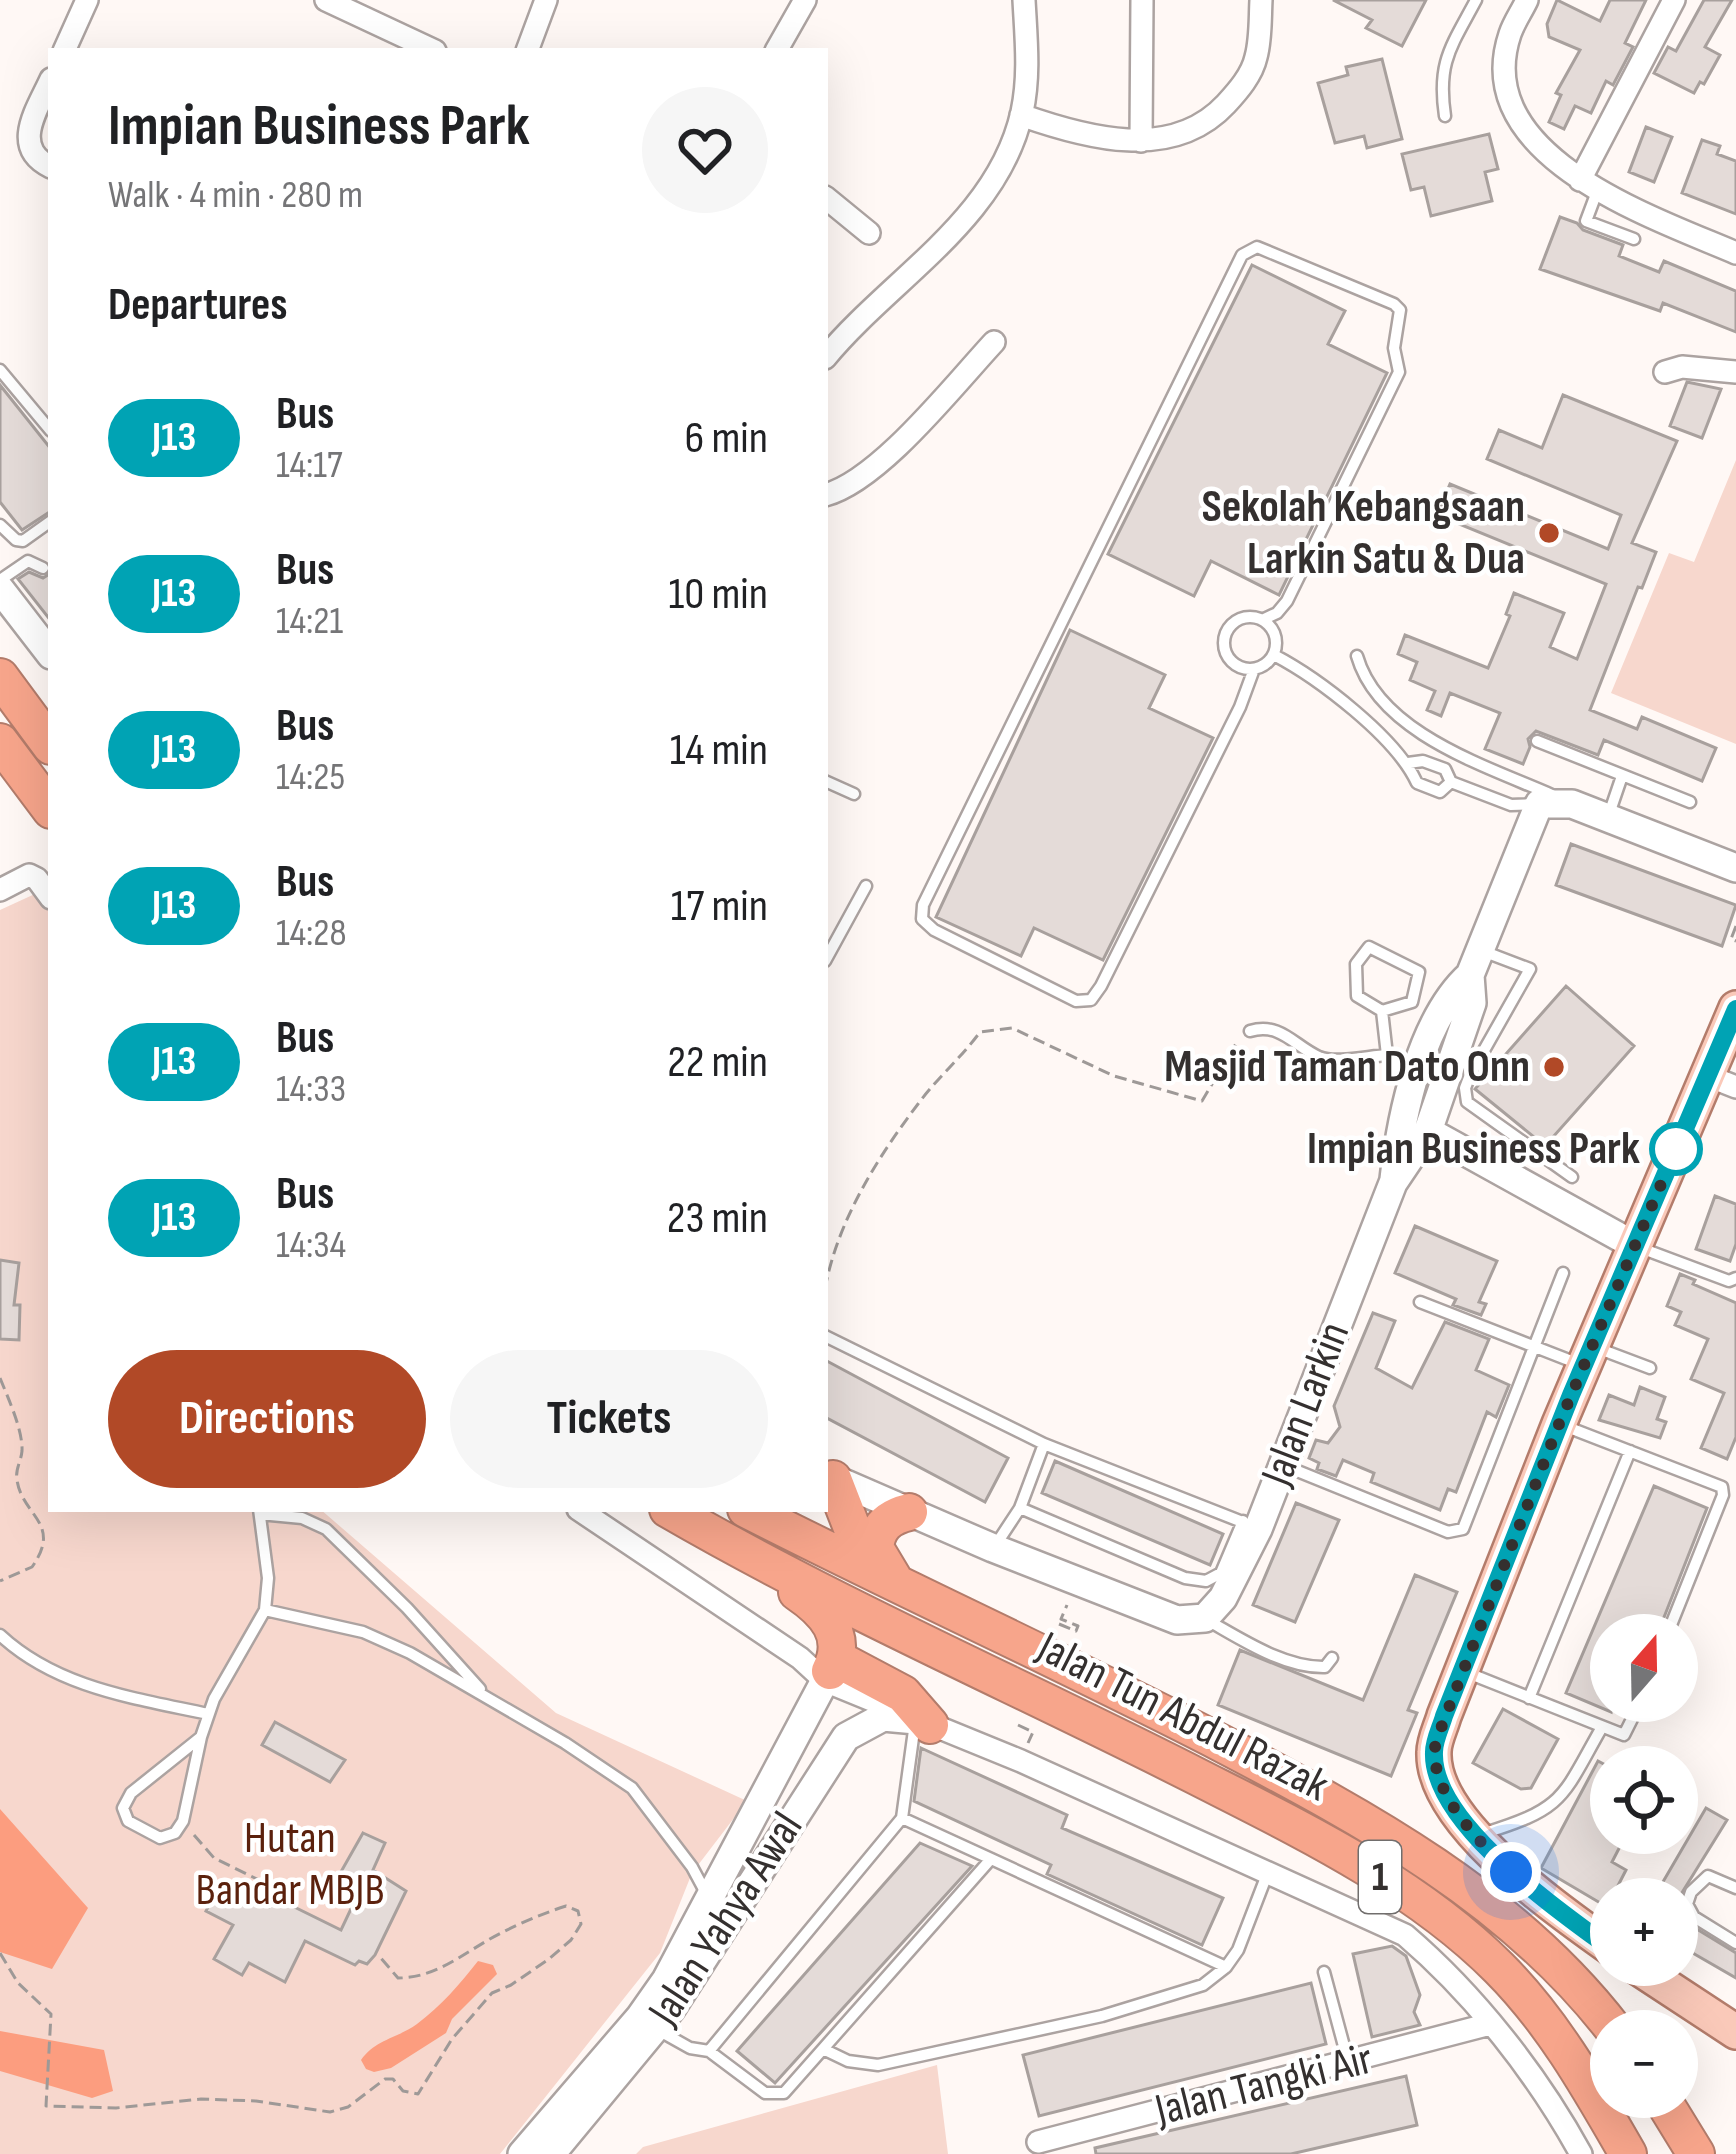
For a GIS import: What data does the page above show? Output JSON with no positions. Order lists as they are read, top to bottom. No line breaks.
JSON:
{"streets":{"highway":["Jalan Tun Abdul Razak","1"],"street":["Jalan Larkin","Jalan Yahya Awal","Jalan Tangki Air"]},"parks":["Hutan Bandar MBJB"],"places":["Sekolah Kebangsaan Larkin Satu & Dua","Masjid Taman Dato Onn","Impian Business Park"],"lines":["bus line J13"],"north":"top","page":{"heading":[["Impian Business Park","Walk · 4 min · 280 m"],"Departures"],"list":[{"mark":"J13","name":"Bus","note":"14:17","value":"6 min"},{"mark":"J13","name":"Bus","note":"14:21","value":"10 min"},{"mark":"J13","name":"Bus","note":"14:25","value":"14 min"},{"mark":"J13","name":"Bus","note":"14:28","value":"17 min"},{"mark":"J13","name":"Bus","note":"14:33","value":"22 min"},{"mark":"J13","name":"Bus","note":"14:34","value":"23 min"}],"buttons":["Directions","Tickets"],"map_buttons":["+","−"]}}
